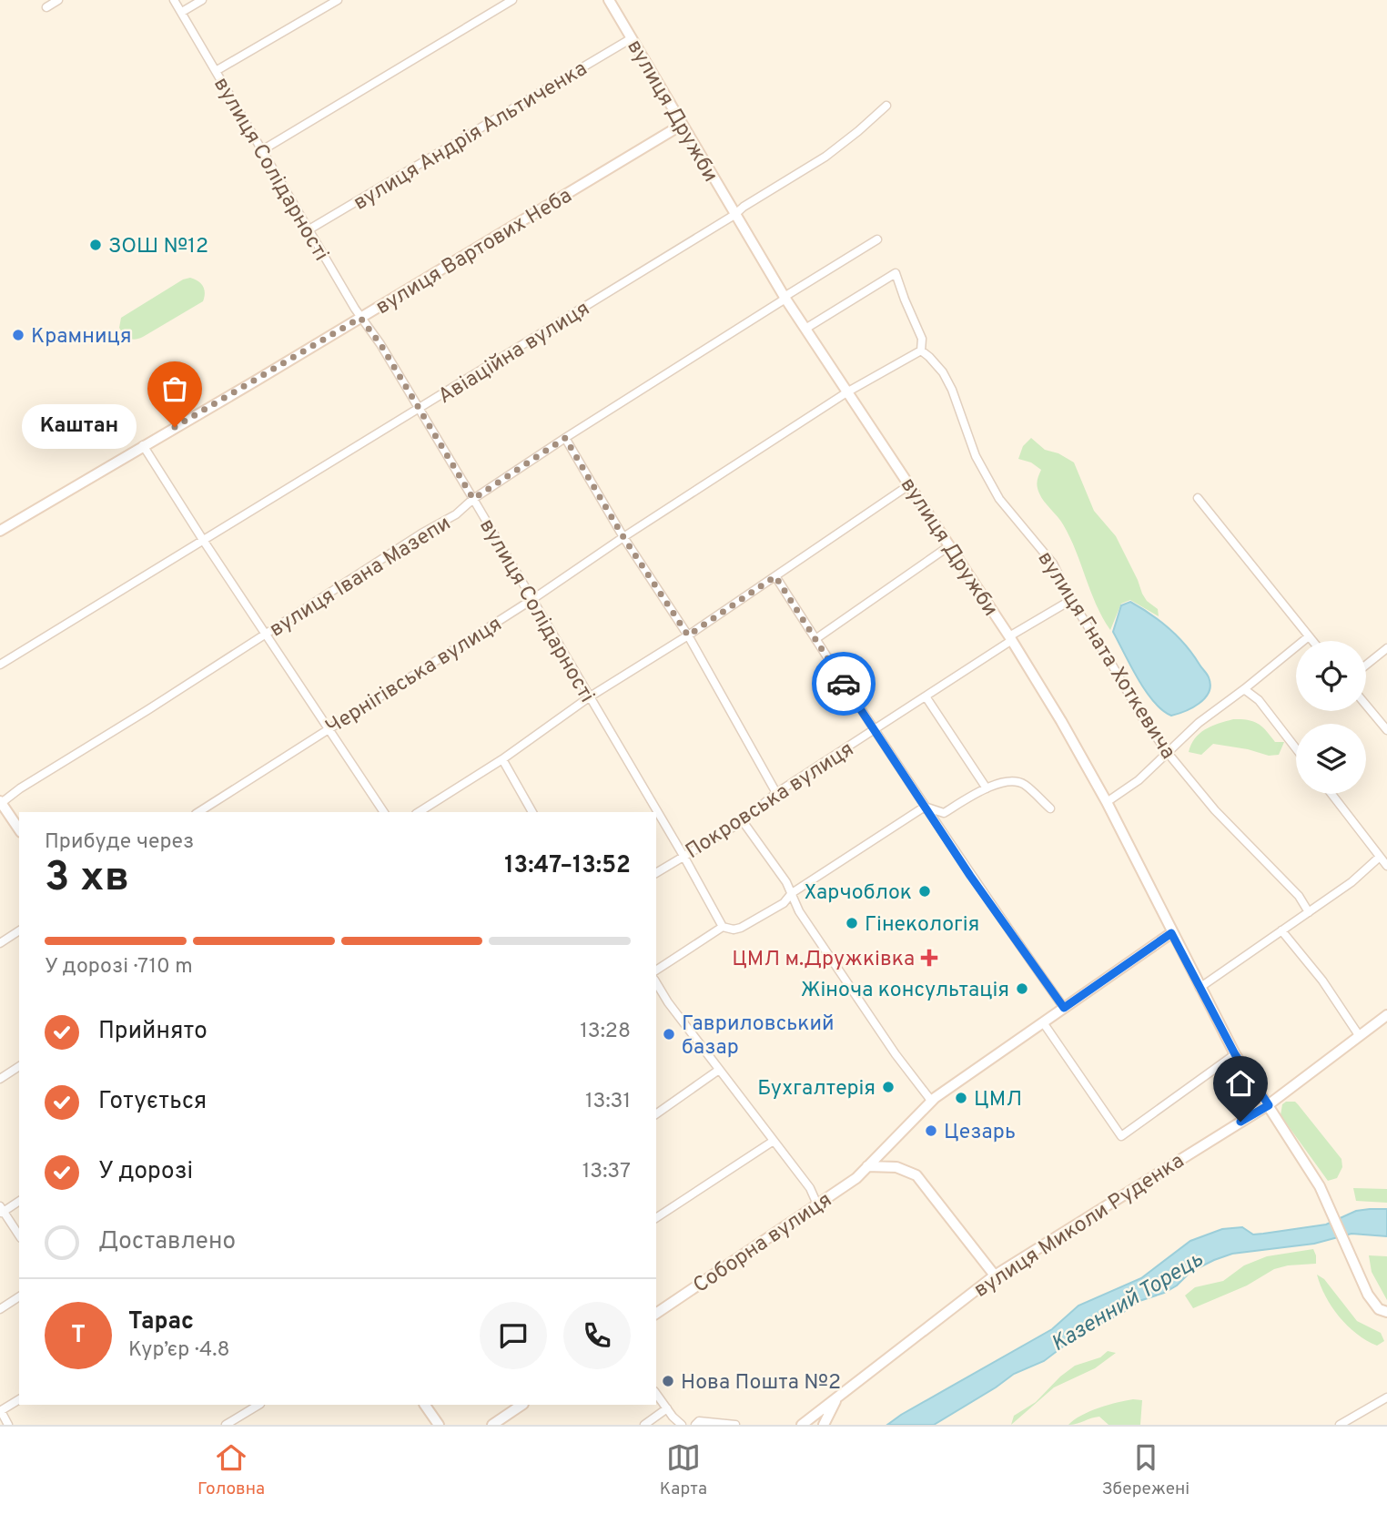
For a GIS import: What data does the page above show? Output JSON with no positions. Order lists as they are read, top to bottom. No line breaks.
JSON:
{"streets":{"street":["вулиця Дружби","вулиця Андрія Альтиченка","вулиця Солідарності","вулиця Вартових Неба","Авіаційна вулиця","вулиця Івана Мазепи","вулиця Гната Хоткевича","Чернігівська вулиця","Покровська вулиця","вулиця Миколи Руденка","Соборна вулиця"]},"crossings":[["вулиця Дружби","вулиця Андрія Альтиченка"],["вулиця Дружби","вулиця Вартових Неба"],["вулиця Дружби","Авіаційна вулиця"],["вулиця Дружби","вулиця Івана Мазепи"],["вулиця Дружби","Чернігівська вулиця"],["вулиця Дружби","Покровська вулиця"],["вулиця Дружби","вулиця Миколи Руденка"],["вулиця Дружби","Соборна вулиця"],["вулиця Андрія Альтиченка","вулиця Солідарності"],["вулиця Солідарності","вулиця Вартових Неба"],["вулиця Солідарності","Авіаційна вулиця"],["вулиця Солідарності","вулиця Івана Мазепи"],["вулиця Солідарності","Чернігівська вулиця"],["вулиця Солідарності","Покровська вулиця"],["вулиця Гната Хоткевича","Чернігівська вулиця"],["вулиця Гната Хоткевича","Покровська вулиця"]],"water":["Казенний Торець"],"places":{"other":["ЗОШ №12","Крамниця","Каштан","Харчоблок","Гінекологія","Жіноча консультація","Гавриловський базар","Бухгалтерія","ЦМЛ","Цезарь","Нова Пошта №2"],"health":["ЦМЛ м.Дружківка"]},"page":{"bubble":"Каштан","heading":["3 хв","Прибуде через","13:47–13:52"],"panel":["Тарас","Кур’єр · 4.8"],"bar":"У дорозі · 710 m","list":[["Прийнято","13:28"],["Готується","13:31"],["У дорозі","13:37"],"Доставлено"],"round":"Т","tabs":["Головна","Карта","Збережені"]}}
